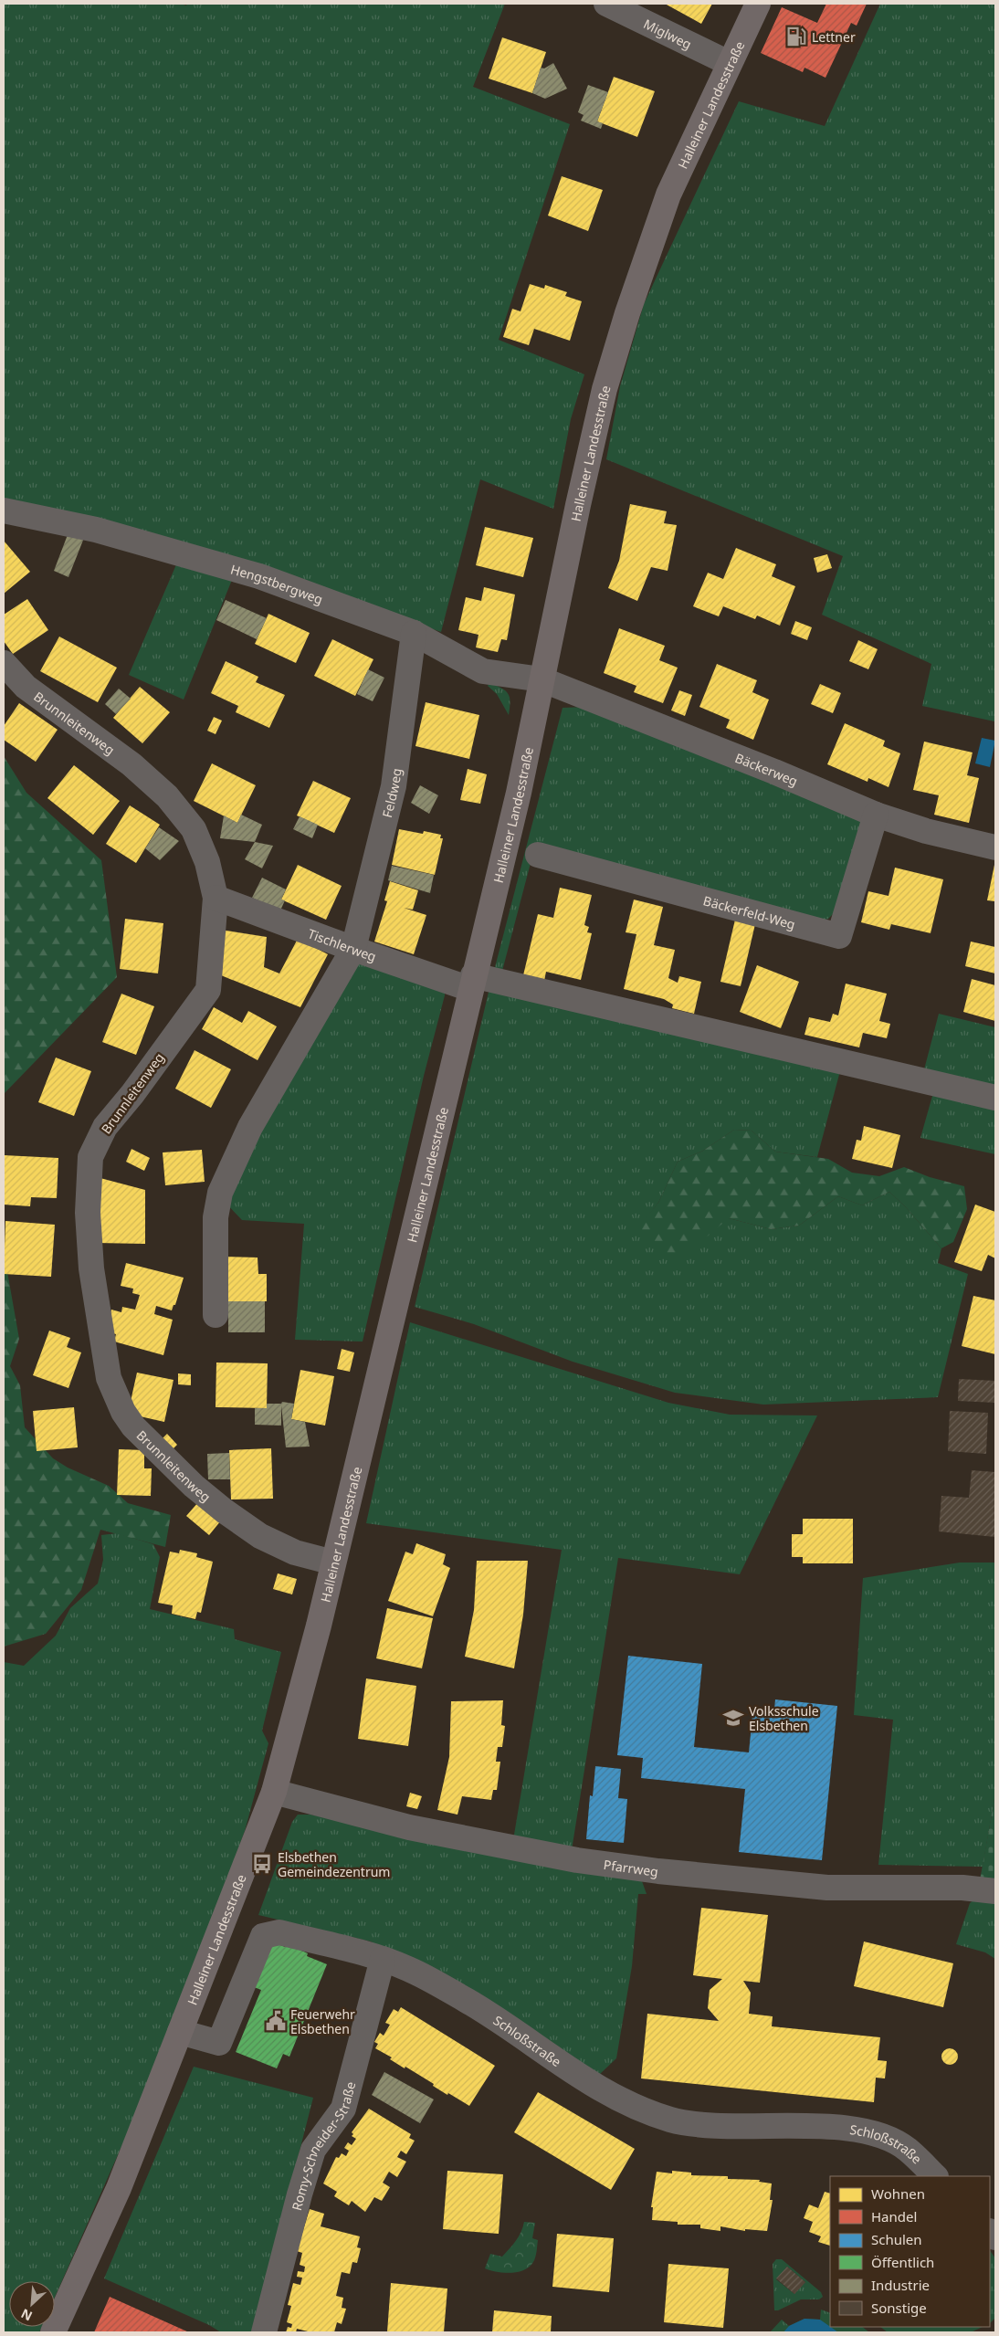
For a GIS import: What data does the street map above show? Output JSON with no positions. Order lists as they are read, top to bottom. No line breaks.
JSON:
{"streets":{"main road":["Halleiner Landesstraße"],"street":["Miglweg","Hengstbergweg","Brunnleitenweg","Bäckerweg","Feldweg","Bäckerfeld-Weg","Tischlerweg","Pfarrweg","Schloßstraße","Romy-Schneider-Straße"]},"crossings":[["Miglweg","Halleiner Landesstraße"],["Halleiner Landesstraße","Hengstbergweg"],["Halleiner Landesstraße","Brunnleitenweg"],["Halleiner Landesstraße","Bäckerweg"],["Halleiner Landesstraße","Tischlerweg"],["Halleiner Landesstraße","Pfarrweg"],["Halleiner Landesstraße","Schloßstraße"],["Hengstbergweg","Bäckerweg"],["Hengstbergweg","Feldweg"],["Brunnleitenweg","Tischlerweg"],["Bäckerweg","Bäckerfeld-Weg"],["Feldweg","Tischlerweg"],["Schloßstraße","Romy-Schneider-Straße"]],"places":{"fuel station":["Lettner"],"school or university":["Volksschule Elsbethen"],"bus stop":["Elsbethen Gemeindezentrum"],"public building":["Feuerwehr Elsbethen"]},"legend":["Wohnen","Handel","Schulen","Öffentlich","Industrie","Sonstige"],"north":"bottom left"}
